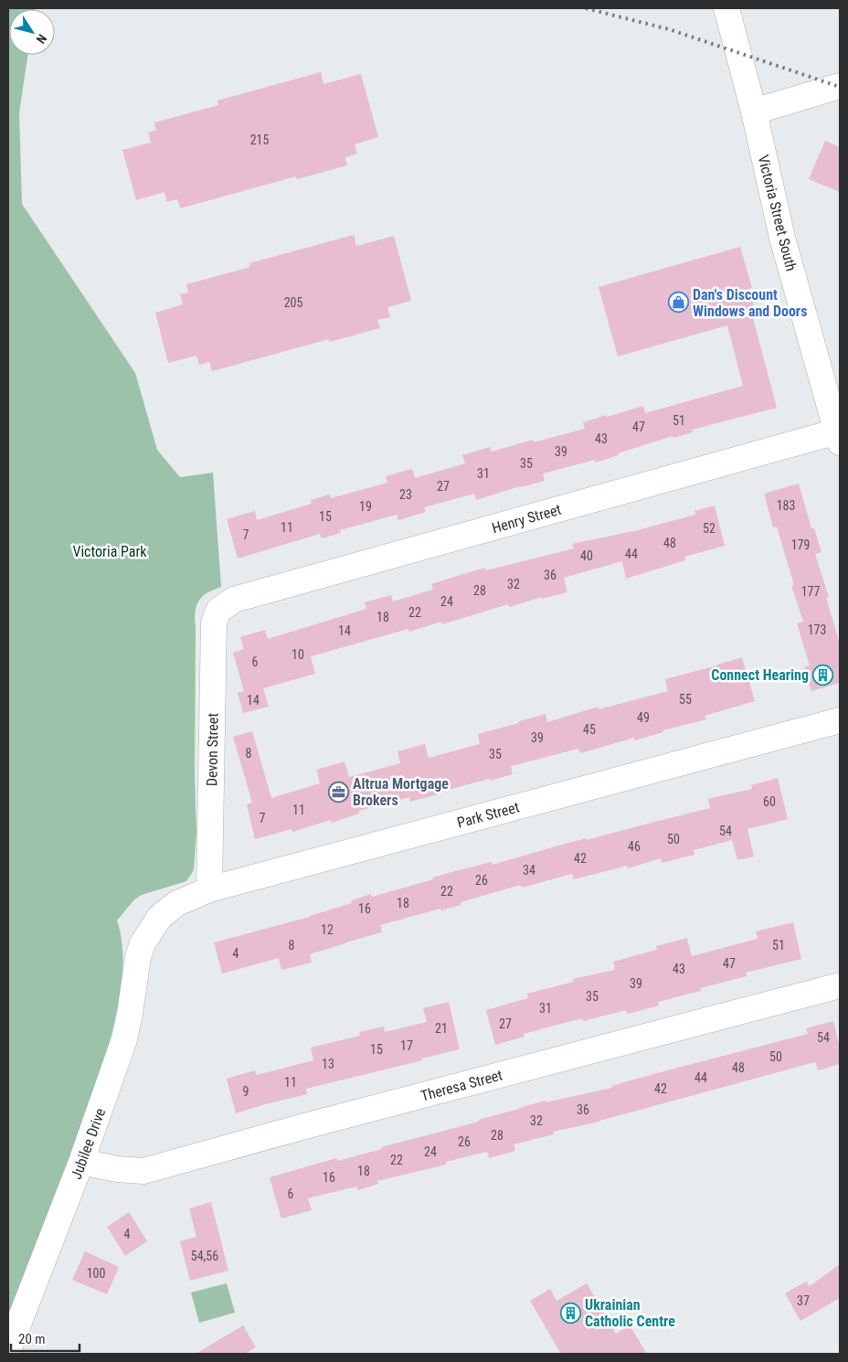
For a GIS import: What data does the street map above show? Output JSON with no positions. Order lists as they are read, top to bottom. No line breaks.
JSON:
{"streets":{"street":["Victoria Street South","Henry Street","Devon Street","Park Street","Theresa Street","Jubilee Drive"]},"crossings":[["Victoria Street South","Henry Street"],["Henry Street","Devon Street"],["Devon Street","Park Street"],["Park Street","Jubilee Drive"],["Theresa Street","Jubilee Drive"]],"parks":["Victoria Park"],"places":{"shop":["Dan's Discount Windows and Doors"],"building":["Connect Hearing","Ukrainian Catholic Centre"],"office":["Altrua Mortgage Brokers"]},"house_numbers":["215","205","51","47","43","39","35","31","27","23","183","19","15","11","52","7","48","179","44","40","36","32","28","177","24","22","18","173","14","10","6","55","14","49","45","39","8","35","60","11","7","54","50","46","42","34","26","22","18","16","12","8","51","4","47","43","39","35","31","27","21","54","17","15","50","13","48","44","11","42","9","36","32","28","26","24","22","18","16","6","4","54,56","100","37"],"scale_bar":"20 m","north":"bottom right"}
